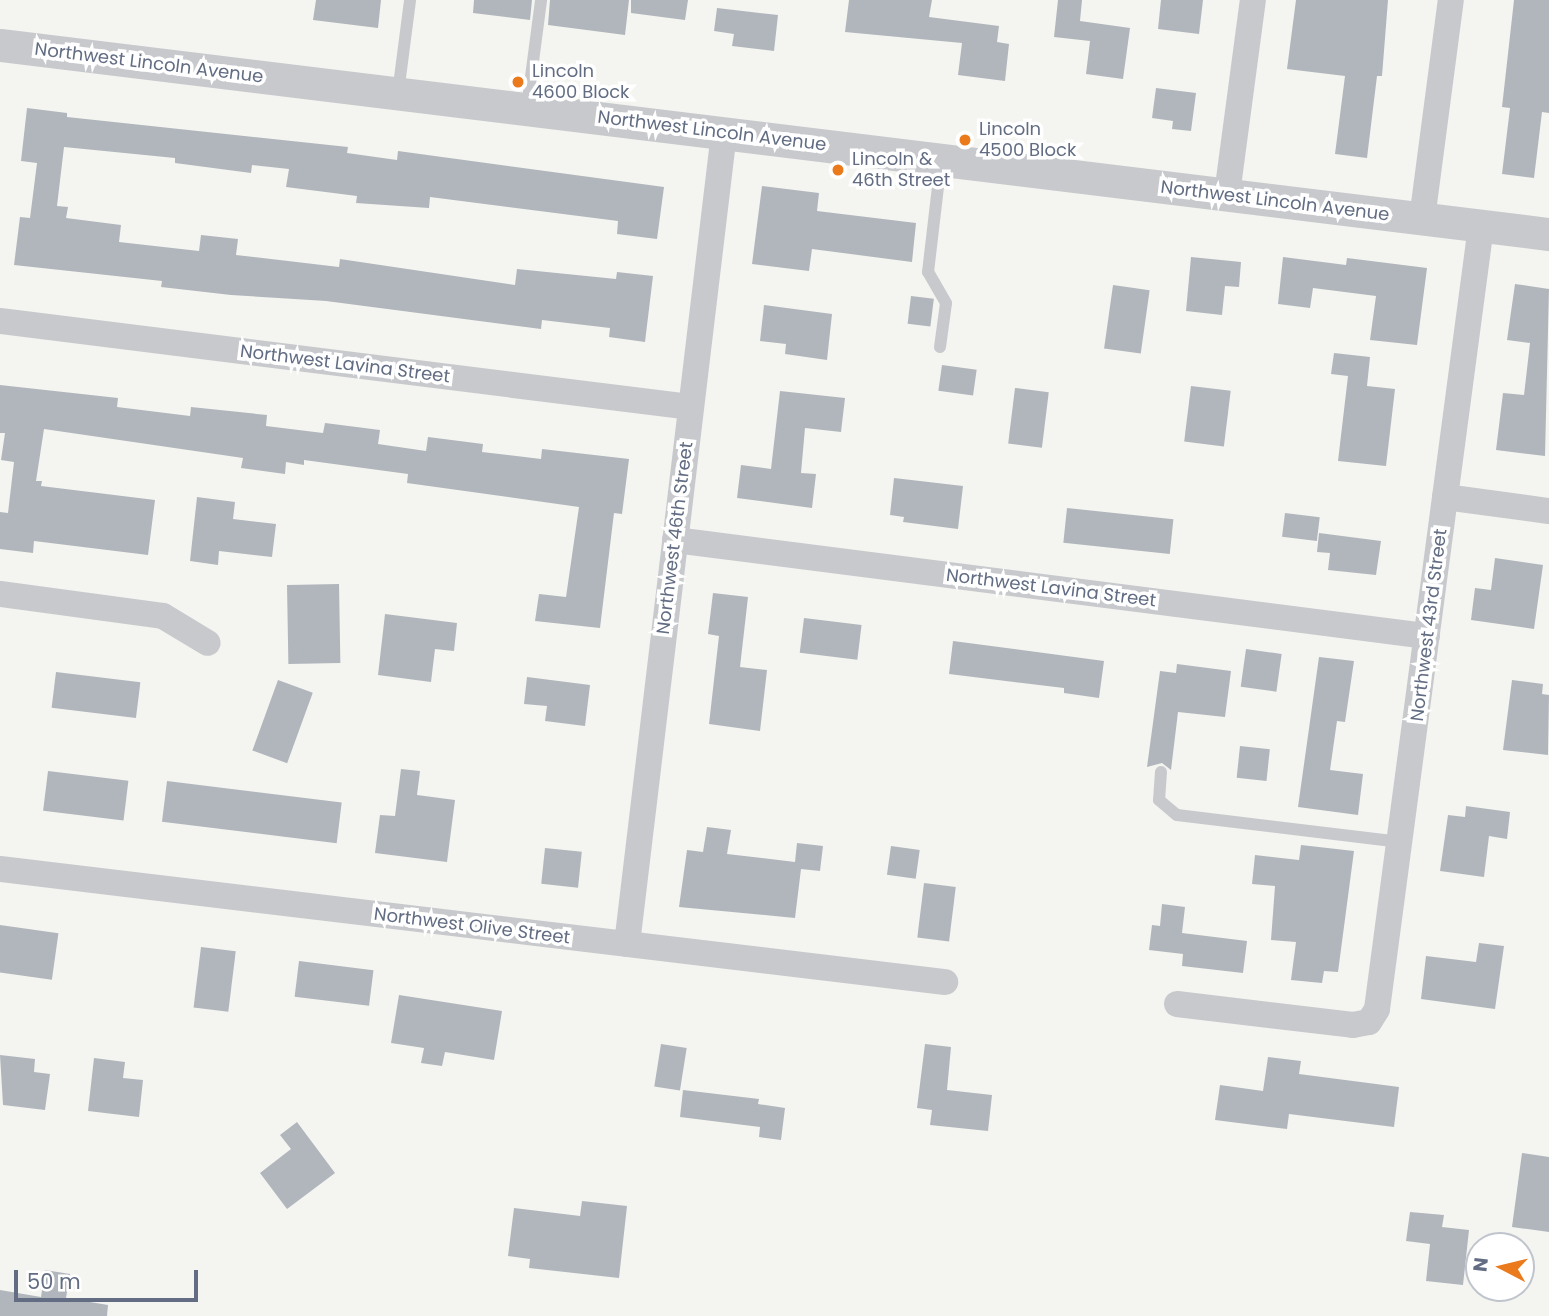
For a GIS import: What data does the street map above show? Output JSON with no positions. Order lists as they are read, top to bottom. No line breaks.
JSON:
{"streets":{"street":["Northwest Lincoln Avenue","Northwest Lavina Street","Northwest 46th Street","Northwest 43rd Street","Northwest Olive Street"]},"crossings":[["Northwest Lincoln Avenue","Northwest 46th Street"],["Northwest Lincoln Avenue","Northwest 43rd Street"],["Northwest Lavina Street","Northwest 46th Street"],["Northwest Lavina Street","Northwest 43rd Street"],["Northwest 46th Street","Northwest Olive Street"]],"places":["Lincoln 4600 Block","Lincoln 4500 Block","Lincoln & 46th Street"],"scale_bar":"50 m","north":"left"}
